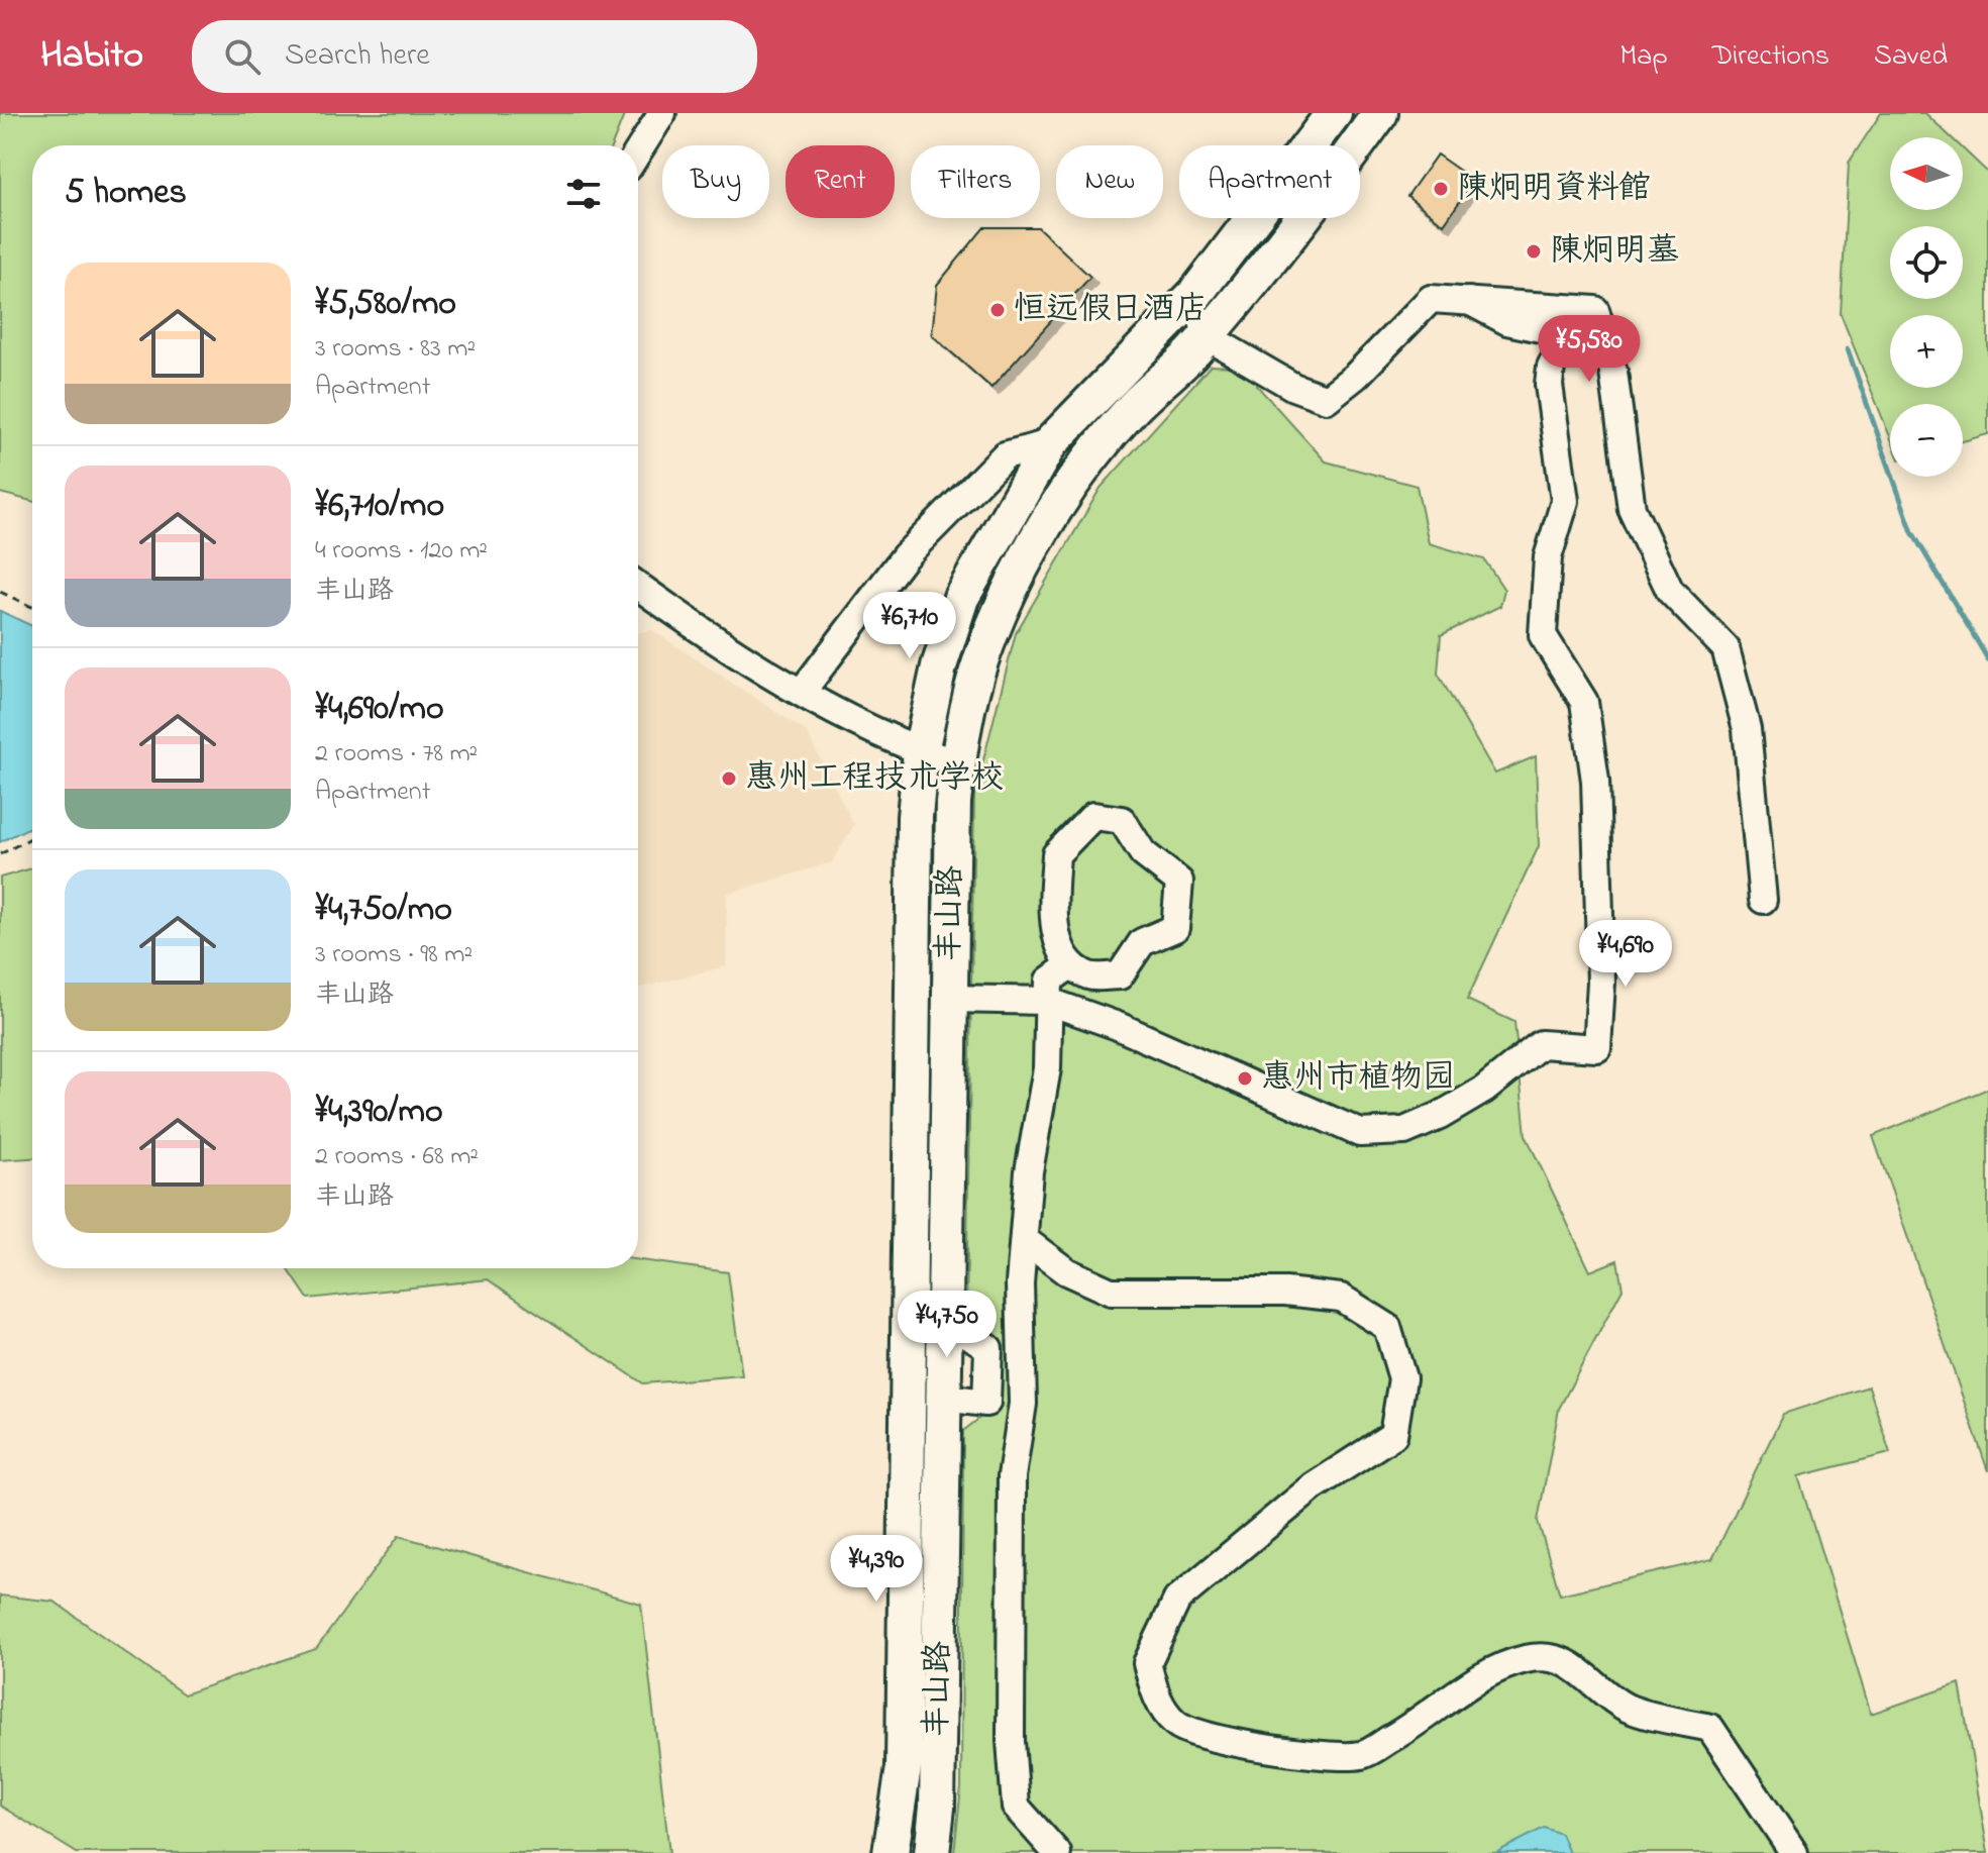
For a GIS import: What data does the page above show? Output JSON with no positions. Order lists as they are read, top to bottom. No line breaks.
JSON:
{"streets":{"main road":["丰山路"]},"places":["陳炯明資料館","陳炯明墓","恒远假日酒店","惠州工程技术学校","惠州市植物园"],"north":"left","page":{"header":"Habito","search":"Search here","nav":["Map","Directions","Saved"],"map_buttons":["+","−"],"chip":["Buy","Rent","Filters","New","Apartment"],"heading":"5 homes","list":[{"name":"¥5,580/mo","note":"3 rooms · 83 m² · Apartment"},{"name":"¥6,710/mo","note":"4 rooms · 120 m² · 丰山路"},{"name":"¥4,690/mo","note":"2 rooms · 78 m² · Apartment"},{"name":"¥4,750/mo","note":"3 rooms · 98 m² · 丰山路"},{"name":"¥4,390/mo","note":"2 rooms · 68 m² · 丰山路"}],"price":["¥5,580","¥6,710","¥4,690","¥4,750","¥4,390"]}}
